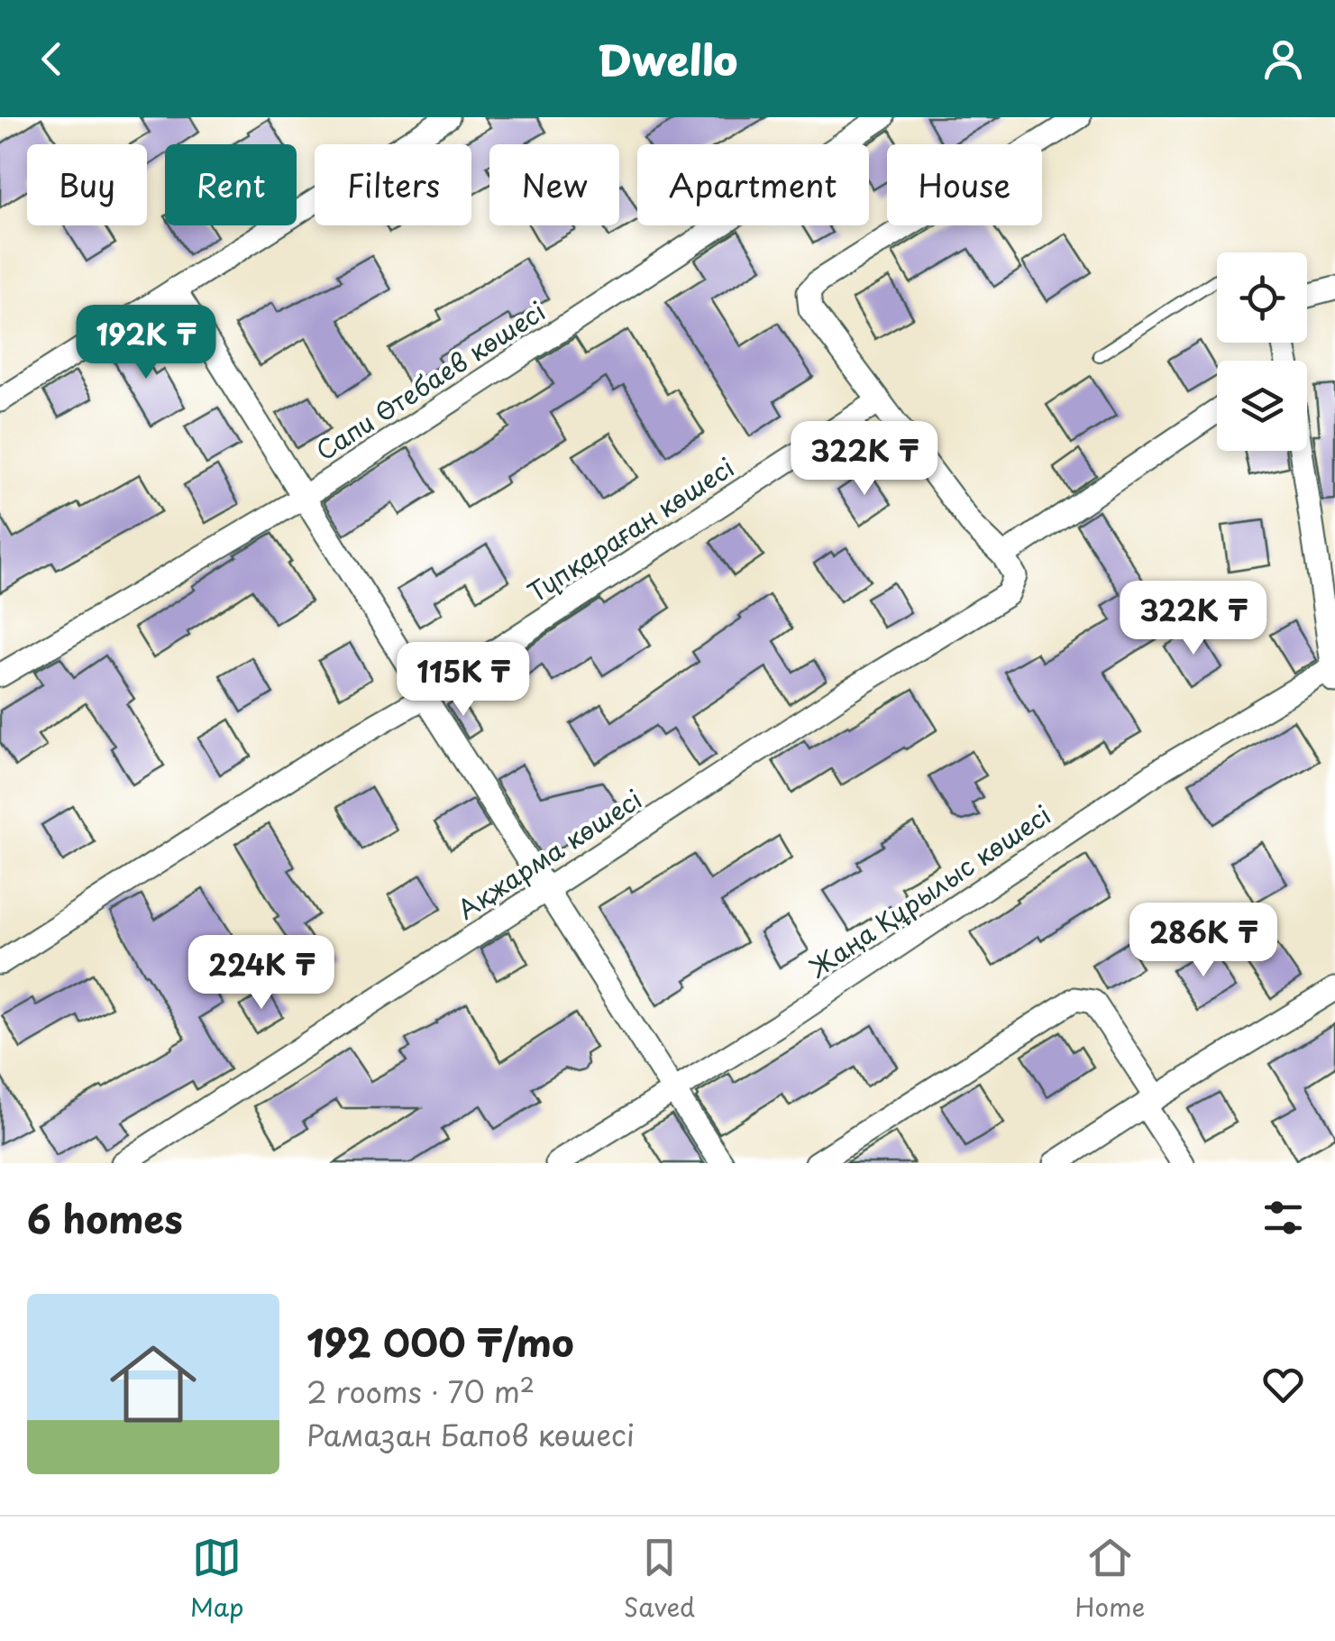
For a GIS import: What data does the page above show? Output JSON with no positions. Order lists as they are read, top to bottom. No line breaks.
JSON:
{"streets":{"street":["Сапи Өтебаев көшесі","Түпқараған көшесі","Ақжарма көшесі","Жаңа Құрылыс көшесі"]},"page":{"header":"Dwello","chip":["Buy","Rent","Filters","New","Apartment","House"],"price":["192K ₸","322K ₸","322K ₸","115K ₸","286K ₸","224K ₸"],"heading":"6 homes","list":[{"name":"192 000 ₸/mo","note":"2 rooms · 70 m² · Рамазан Бапов көшесі"}],"tabs":["Map","Saved","Home"]}}
